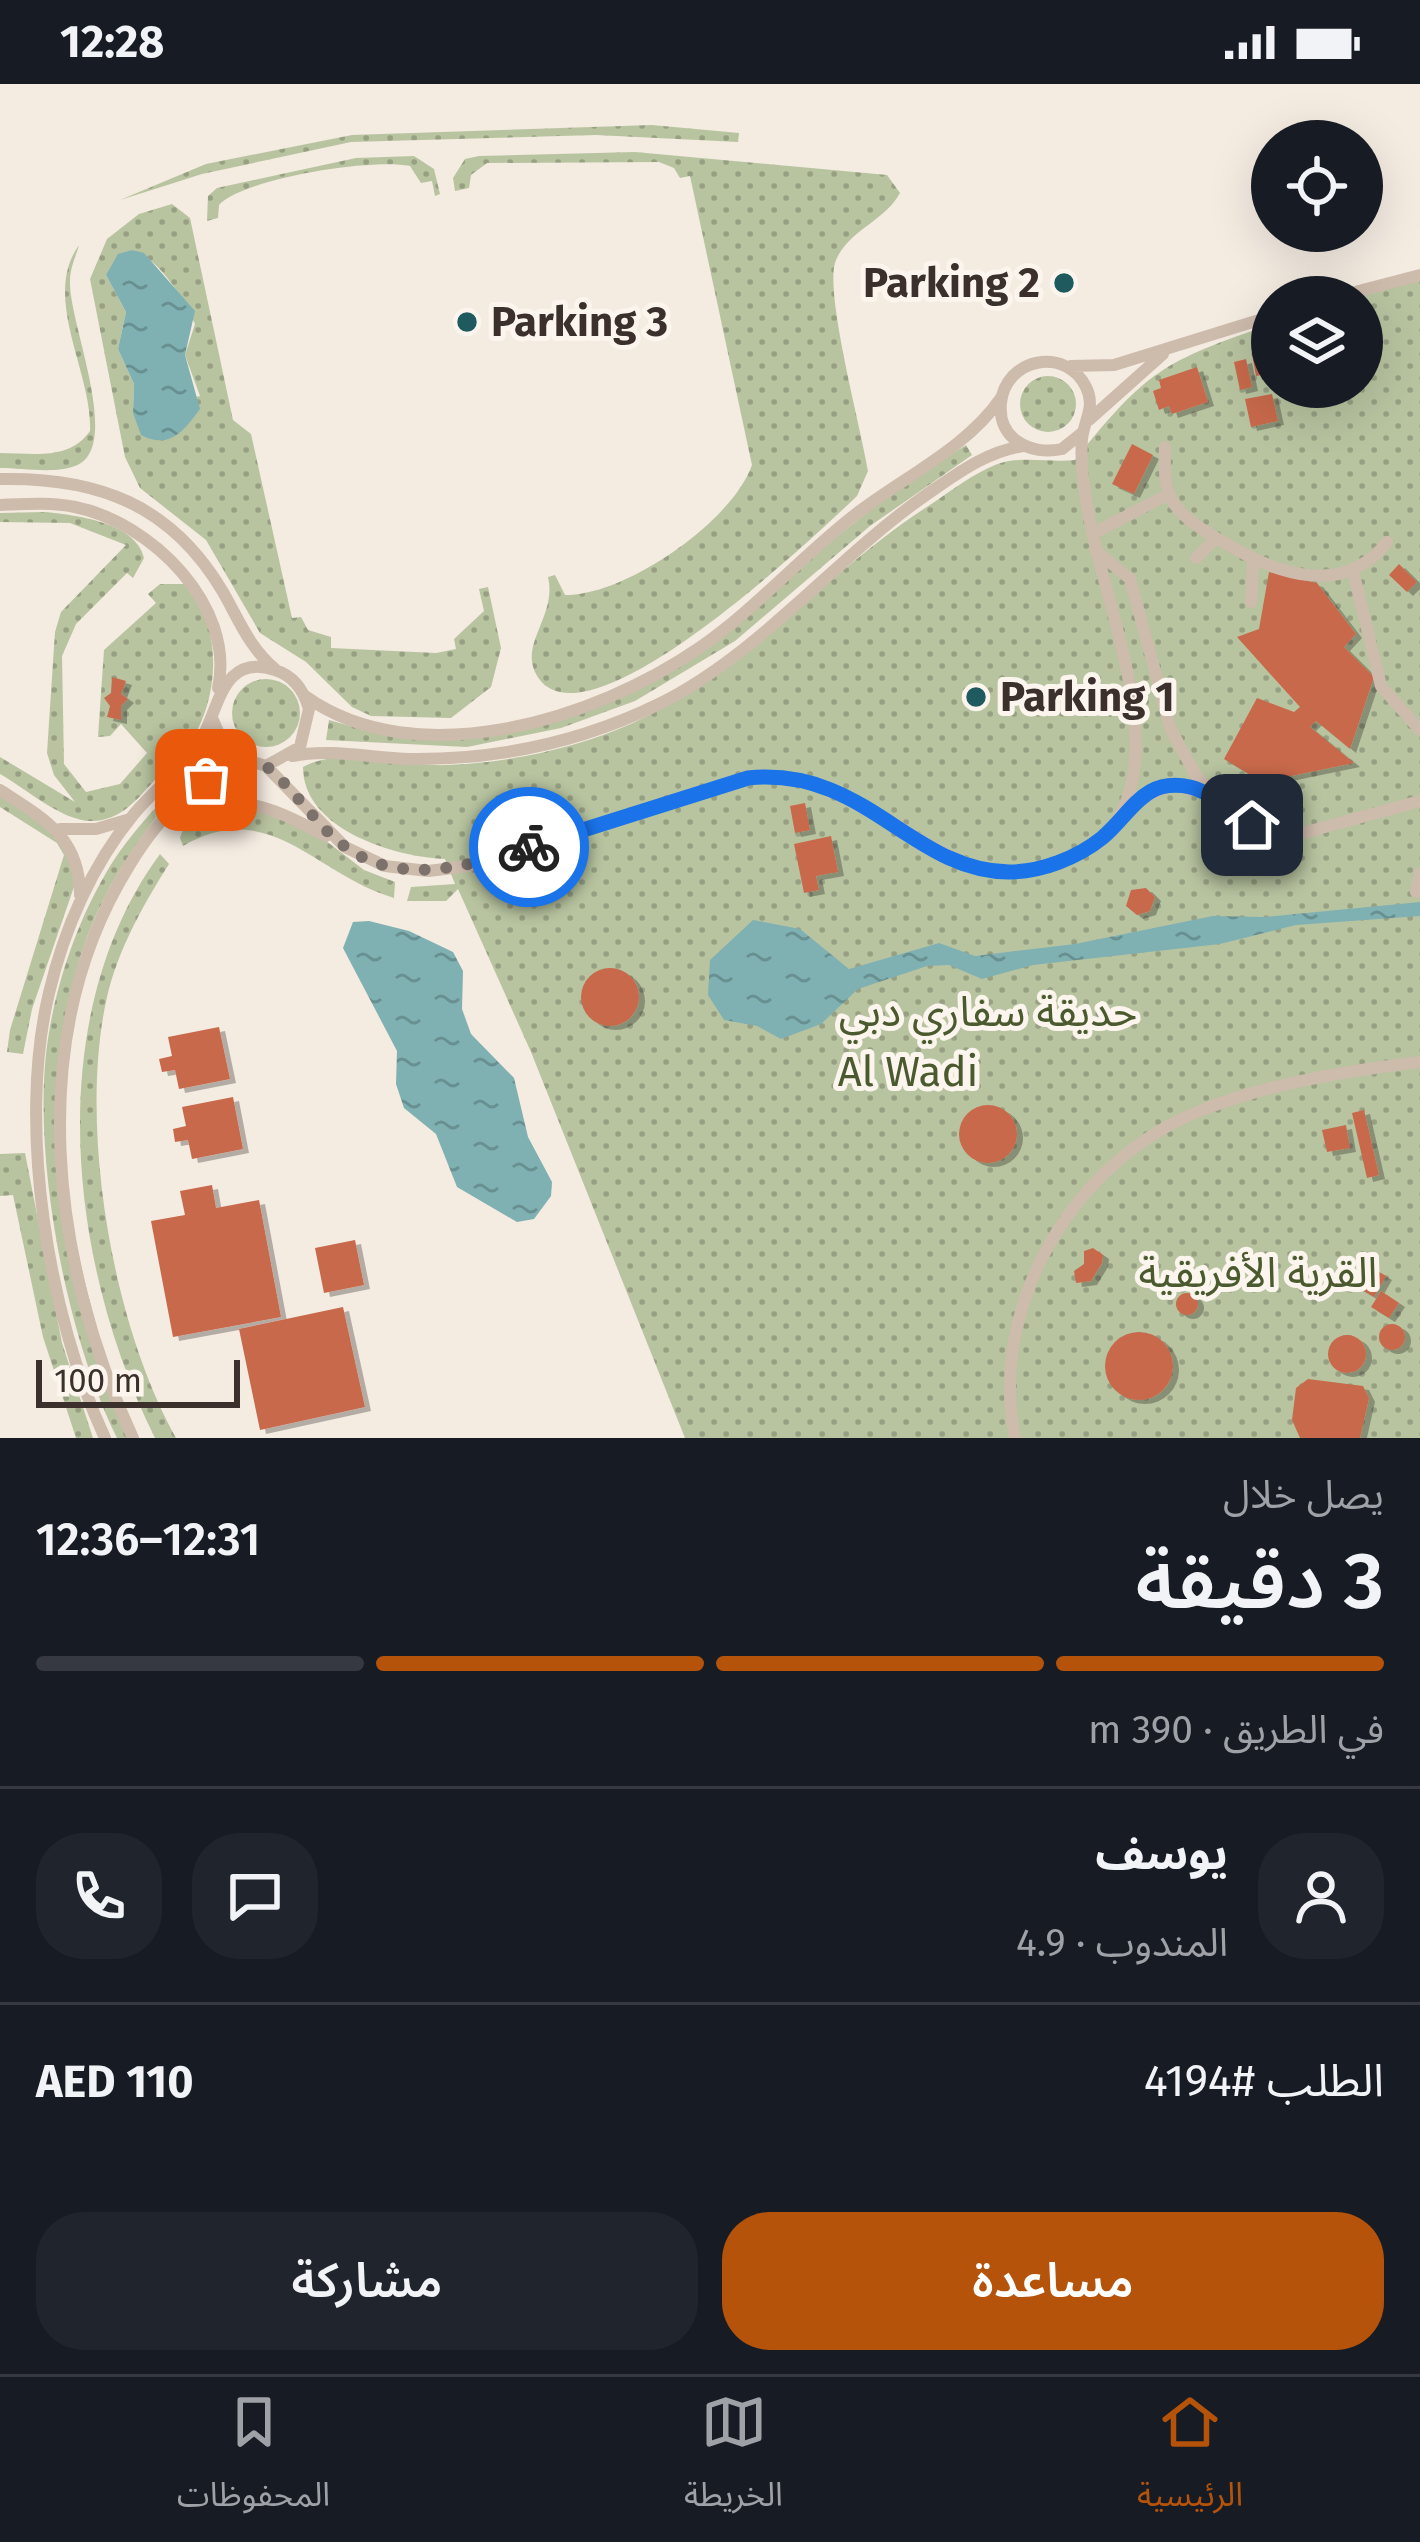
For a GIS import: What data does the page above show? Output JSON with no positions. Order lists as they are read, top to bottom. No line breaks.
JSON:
{"parks":["حديقة سفاري دبي","Al Wadi","القرية الأفريقية"],"places":["Parking 2","Parking 3","Parking 1"],"scale_bar":"100 m","page":{"status":"12:28","scale":"100 m","heading":["3 دقيقة","يصل خلال","12:31–12:36"],"panel":["يوسف","المندوب · 4.9","الطلب #4194","AED 110"],"bar":"في الطريق · 390 m","buttons":["مساعدة","مشاركة"],"tabs":["الرئيسية","الخريطة","المحفوظات"]}}
